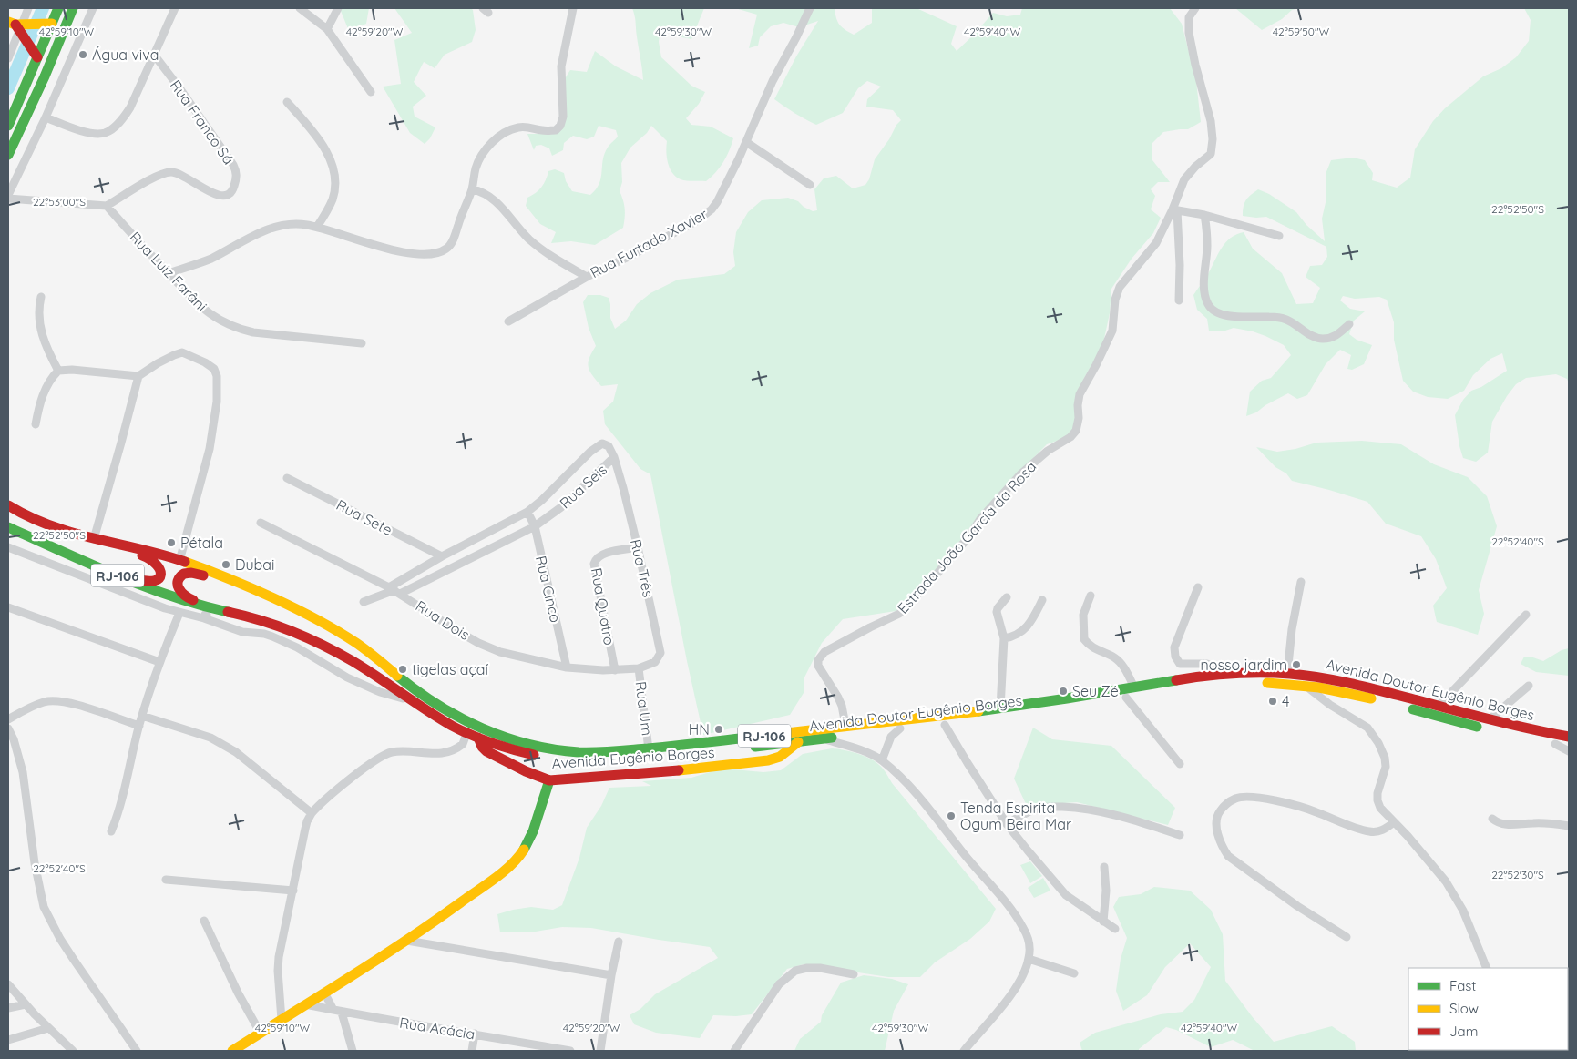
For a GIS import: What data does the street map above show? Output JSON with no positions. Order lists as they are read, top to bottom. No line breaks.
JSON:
{"streets":{"main road":["RJ-106","Avenida Doutor Eugênio Borges","Avenida Eugênio Borges"],"street":["Rua Franco Sá","Rua Furtado Xavier","Rua Luiz Farâni","Rua Seis","Rua Sete","Estrada João García da Rosa","Rua Três","Rua Cinco","Rua Quatro","Rua Dois","Rua Um","Rua Acácia"]},"crossings":[["Rua Franco Sá","Rua Luiz Farâni"],["Rua Seis","Rua Sete"],["Rua Seis","Rua Três"],["Rua Seis","Rua Cinco"],["Rua Seis","Rua Dois"],["Estrada João García da Rosa","Avenida Doutor Eugênio Borges"],["Rua Três","Rua Quatro"],["Rua Três","Rua Dois"],["Rua Três","Rua Um"],["RJ-106","Avenida Eugênio Borges"],["Rua Cinco","Rua Dois"],["Rua Quatro","Rua Dois"],["Rua Dois","Rua Um"],["Avenida Doutor Eugênio Borges","Rua Um"],["Avenida Doutor Eugênio Borges","Avenida Eugênio Borges"]],"places":["Água viva","Pétala","Dubai","nosso jardim","tigelas açaí","Seu Zé","4","HN","Tenda Espirita Ogum Beira Mar"],"legend":["Fast","Slow","Jam"],"coordinates":["42°59'10\"W","42°59'20\"W","42°59'30\"W","42°59'40\"W","42°59'50\"W","22°53'00\"S","22°52'50\"S","22°52'40\"S","22°52'30\"S"]}
